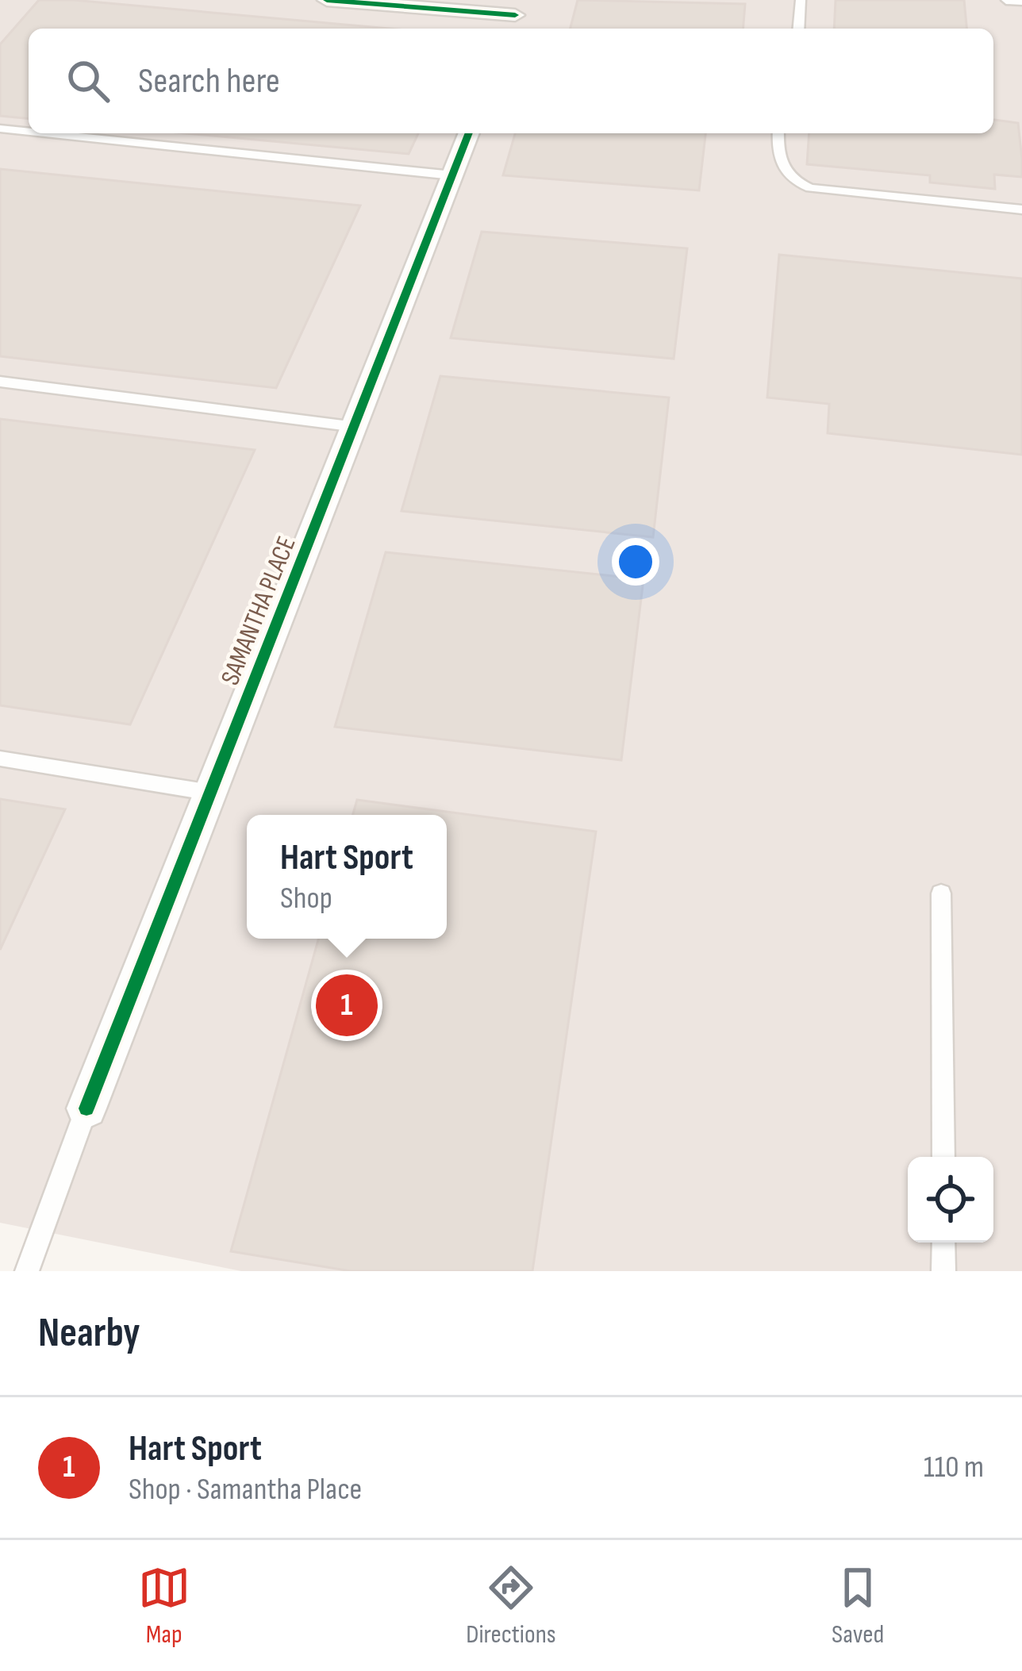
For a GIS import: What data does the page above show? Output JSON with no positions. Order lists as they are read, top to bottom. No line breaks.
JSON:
{"streets":{"street":["SAMANTHA PLACE"]},"page":{"search":"Search here","popup":["Hart Sport","Shop"],"pins":"1","heading":"Nearby","list":[{"mark":"1","name":"Hart Sport","note":"Shop · Samantha Place","value":"110 m"}],"nav":["Map","Directions","Saved"]}}
